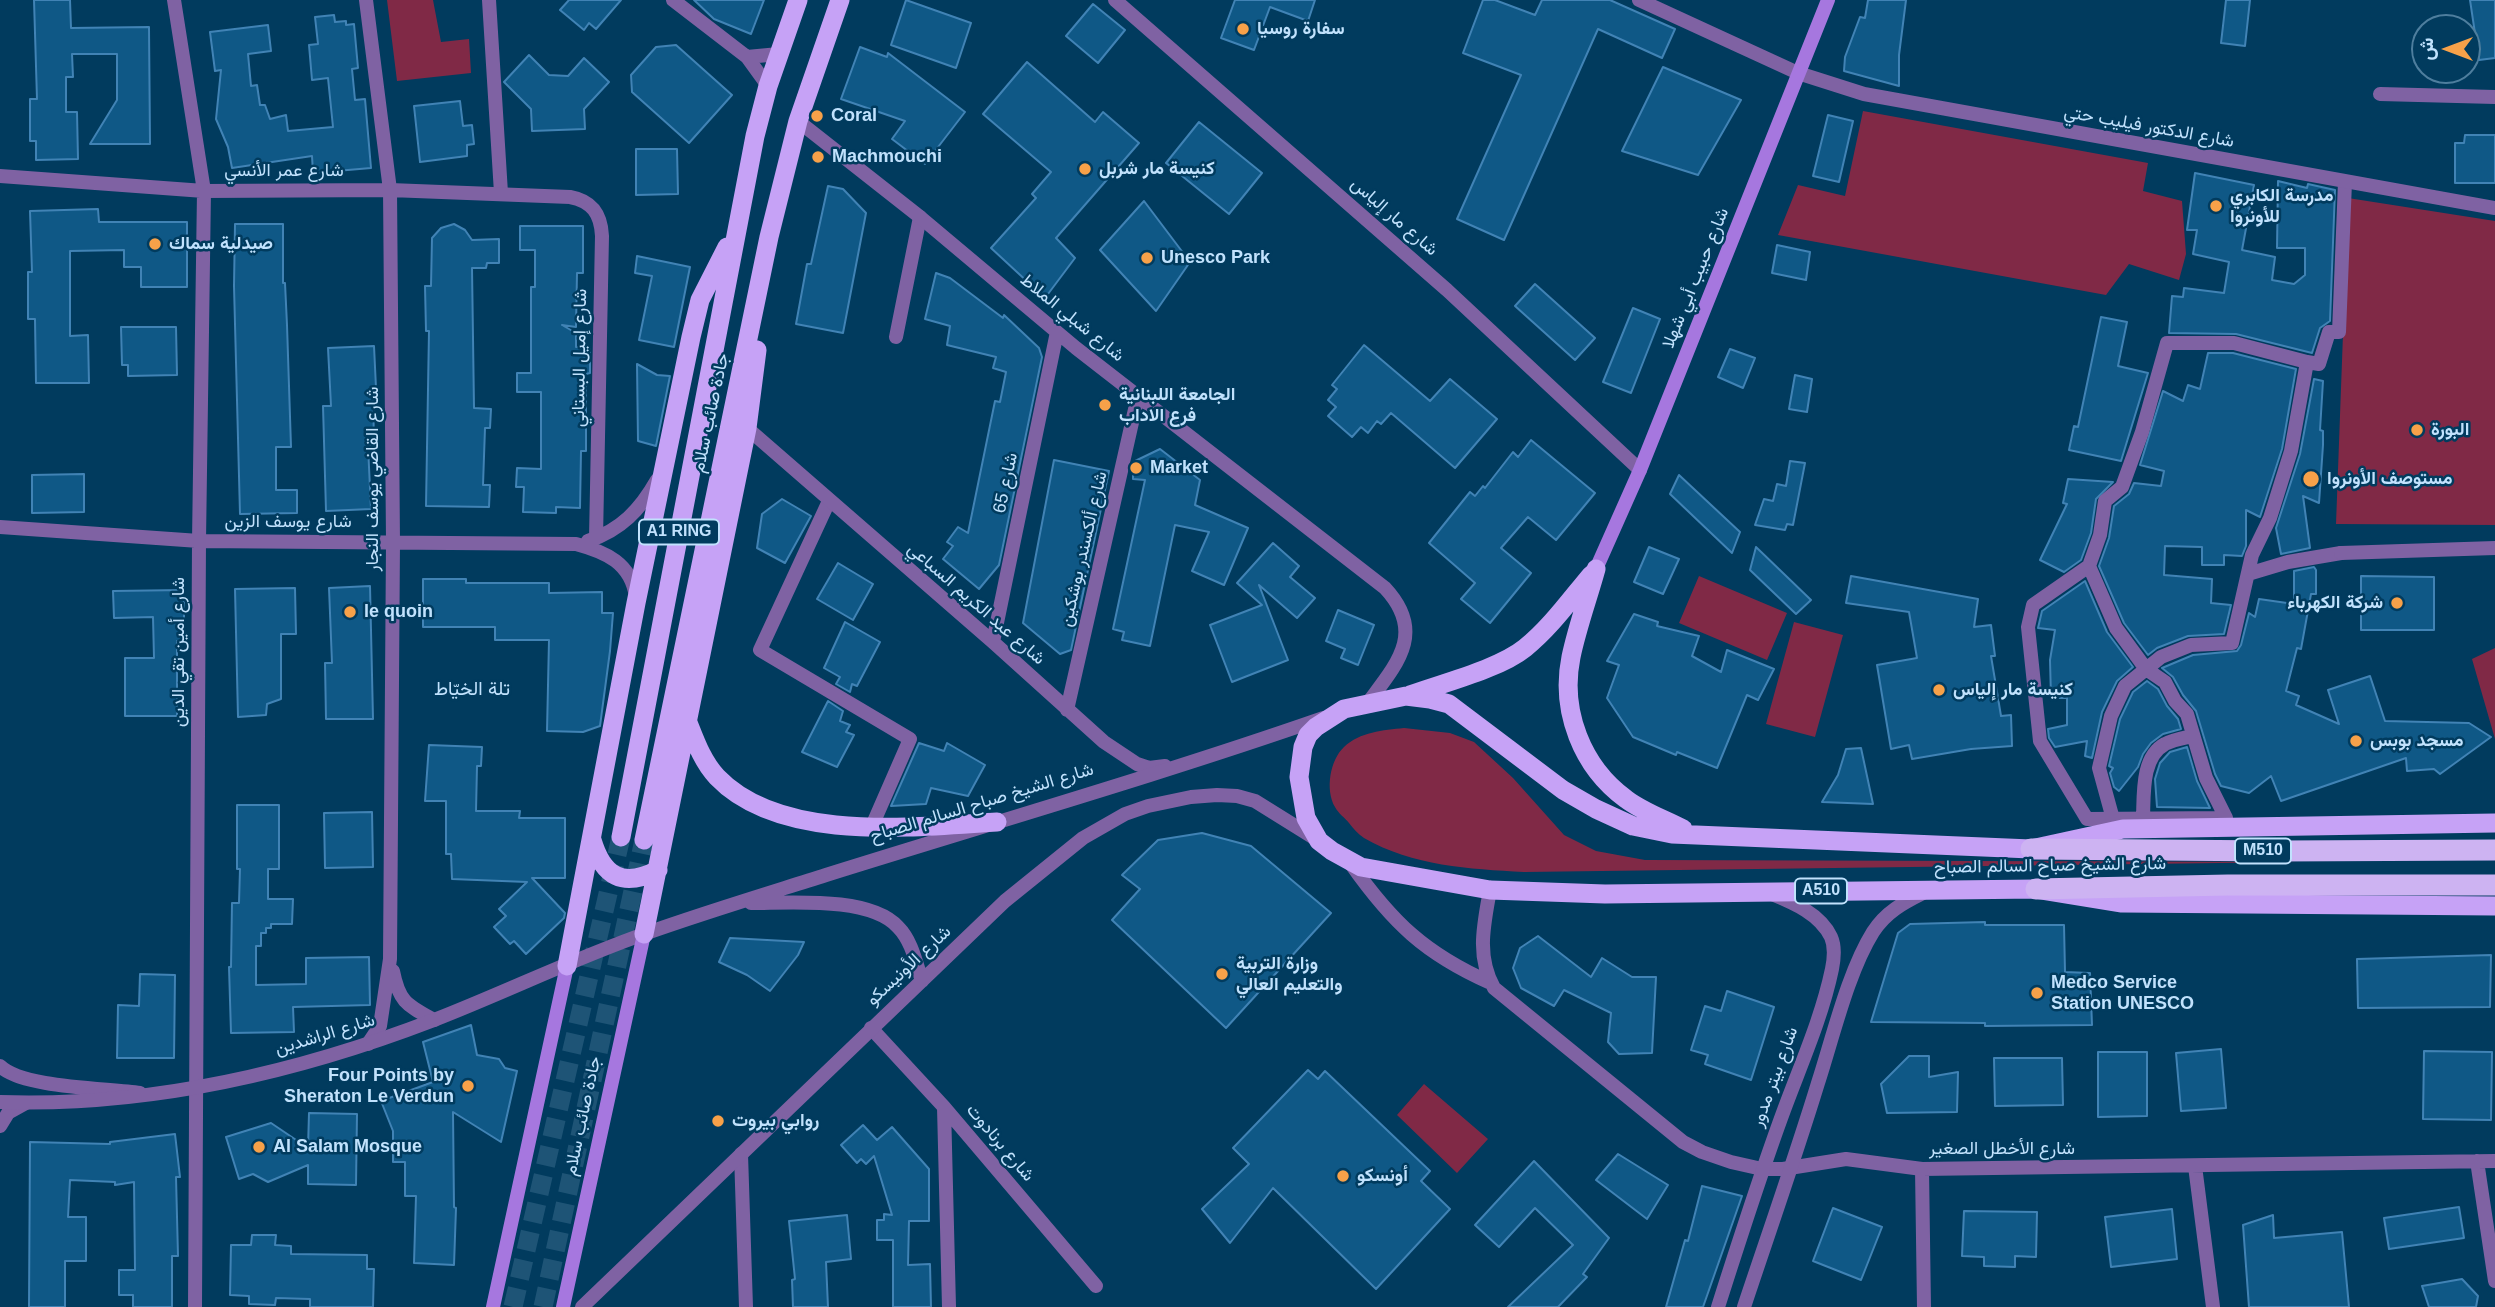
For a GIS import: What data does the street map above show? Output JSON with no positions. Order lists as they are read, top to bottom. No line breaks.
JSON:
{"streets":{"highway":["جادة صائب سلام","A1 RING","شارع الشيخ صباح السالم الصباح","M510","A510"],"main road":["شارع حبيب أبي شهلا"],"street":["شارع الدكتور فيليب حتي","شارع عمر الأنسي","شارع مار إلياس","شارع شبلي الملاط","شارع إميل البستاني","شارع القاضي يوسف النجار","شارع 65","شارع يوسف الزين","شارع ألكسندر بوشكين","شارع عبد الكريم السباعي","شارع أمين تقي الدين","شارع الأونيسكو","شارع الراشدين","شارع بيتر مدور","شارع برنادوت","شارع الأخطل الصغير"]},"crossings":[["شارع الدكتور فيليب حتي","شارع حبيب أبي شهلا"],["شارع عمر الأنسي","شارع إميل البستاني"],["شارع عمر الأنسي","شارع القاضي يوسف النجار"],["شارع عمر الأنسي","شارع أمين تقي الدين"],["شارع مار إلياس","شارع حبيب أبي شهلا"],["شارع شبلي الملاط","جادة صائب سلام"],["شارع شبلي الملاط","شارع 65"],["شارع شبلي الملاط","شارع ألكسندر بوشكين"],["شارع إميل البستاني","شارع يوسف الزين"],["جادة صائب سلام","شارع الشيخ صباح السالم الصباح"],["جادة صائب سلام","شارع الراشدين"],["شارع القاضي يوسف النجار","شارع يوسف الزين"],["شارع القاضي يوسف النجار","شارع الراشدين"],["شارع 65","شارع عبد الكريم السباعي"],["شارع يوسف الزين","شارع أمين تقي الدين"],["شارع ألكسندر بوشكين","شارع عبد الكريم السباعي"],["شارع عبد الكريم السباعي","شارع الشيخ صباح السالم الصباح"],["شارع أمين تقي الدين","شارع الراشدين"],["شارع الشيخ صباح السالم الصباح","A510"],["شارع الشيخ صباح السالم الصباح","شارع الراشدين"],["شارع الشيخ صباح السالم الصباح","شارع بيتر مدور"],["A510","شارع الأونيسكو"],["شارع الأونيسكو","شارع برنادوت"],["شارع بيتر مدور","شارع الأخطل الصغير"]],"districts":["تلة الخيّاط"],"places":["سفارة روسيا","Coral","Machmouchi","كنيسة مار شربل","مدرسة الكابري للأونروا","صيدلية سماك","Unesco Park","الجامعة اللبنانية فرع الاداب","البورة","Market","مستوصف الأونروا","شركة الكهرباء","le quoin","كنيسة مار إلياس","مسجد بوبس","وزارة التربية والتعليم العالي","Medco Service Station UNESCO","Four Points by Sheraton Le Verdun","روابي بيروت","Al Salam Mosque","أونسكو"],"north":"left"}
